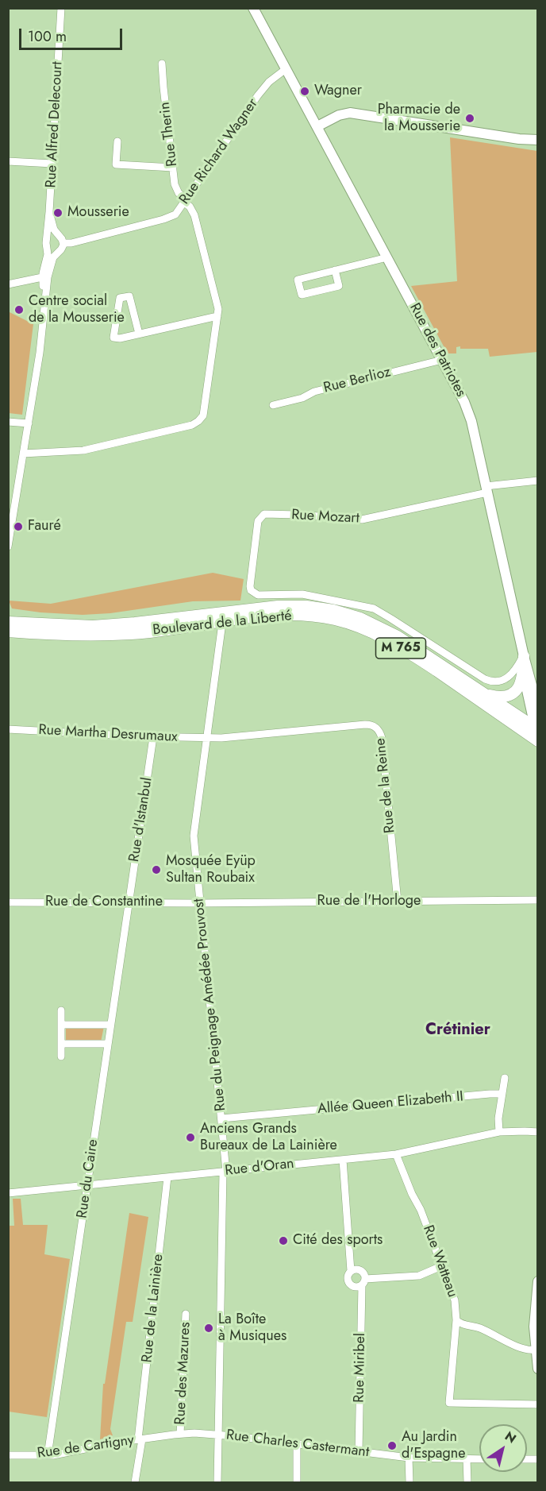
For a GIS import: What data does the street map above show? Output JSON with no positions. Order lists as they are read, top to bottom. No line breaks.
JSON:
{"streets":{"main road":["Boulevard de la Liberté","M 765"],"street":["Rue Alfred Delecourt","Rue Therin","Rue Richard Wagner","Rue des Patriotes","Rue Berlioz","Rue Mozart","Rue Martha Desrumaux","Rue de la Reine","Rue d'Istanbul","Rue de l'Horloge","Rue de Constantine","Rue du Peignage Amédée Prouvost","Allée Queen Elizabeth II","Rue d'Oran","Rue du Caire","Rue Watteau","Rue de la Lainière","Rue Miribel","Rue des Mazures","Rue Charles Castermant","Rue de Cartigny"]},"crossings":[["Rue Alfred Delecourt","Rue Therin"],["Rue Alfred Delecourt","Rue Richard Wagner"],["Rue Therin","Rue Richard Wagner"],["Rue Richard Wagner","Rue des Patriotes"],["Rue des Patriotes","Rue Berlioz"],["Rue des Patriotes","Rue Mozart"],["Rue des Patriotes","Boulevard de la Liberté"],["Rue Mozart","Boulevard de la Liberté"],["Boulevard de la Liberté","Rue du Peignage Amédée Prouvost"],["Rue Martha Desrumaux","Rue de la Reine"],["Rue Martha Desrumaux","Rue d'Istanbul"],["Rue Martha Desrumaux","Rue du Peignage Amédée Prouvost"],["Rue de la Reine","Rue de l'Horloge"],["Rue de la Reine","Rue du Peignage Amédée Prouvost"],["Rue d'Istanbul","Rue de Constantine"],["Rue d'Istanbul","Rue du Caire"],["Rue de l'Horloge","Rue de Constantine"],["Rue de l'Horloge","Rue du Peignage Amédée Prouvost"],["Rue de Constantine","Rue du Peignage Amédée Prouvost"],["Rue de Constantine","Rue du Caire"],["Rue du Peignage Amédée Prouvost","Allée Queen Elizabeth II"],["Rue du Peignage Amédée Prouvost","Rue d'Oran"],["Rue du Peignage Amédée Prouvost","Rue Charles Castermant"],["Rue d'Oran","Rue du Caire"],["Rue d'Oran","Rue Watteau"],["Rue d'Oran","Rue de la Lainière"],["Rue du Caire","Rue de Cartigny"],["Rue de la Lainière","Rue de Cartigny"],["Rue Miribel","Rue Charles Castermant"],["Rue des Mazures","Rue Charles Castermant"],["Rue Charles Castermant","Rue de Cartigny"]],"districts":["Crétinier"],"places":["Wagner","Pharmacie de la Mousserie","Mousserie","Centre social de la Mousserie","Fauré","Mosquée Eyüp Sultan Roubaix","Anciens Grands Bureaux de La Lainière","Cité des sports","La Boîte à Musiques","Au Jardin d'Espagne"],"scale_bar":"100 m","north":"top right"}
